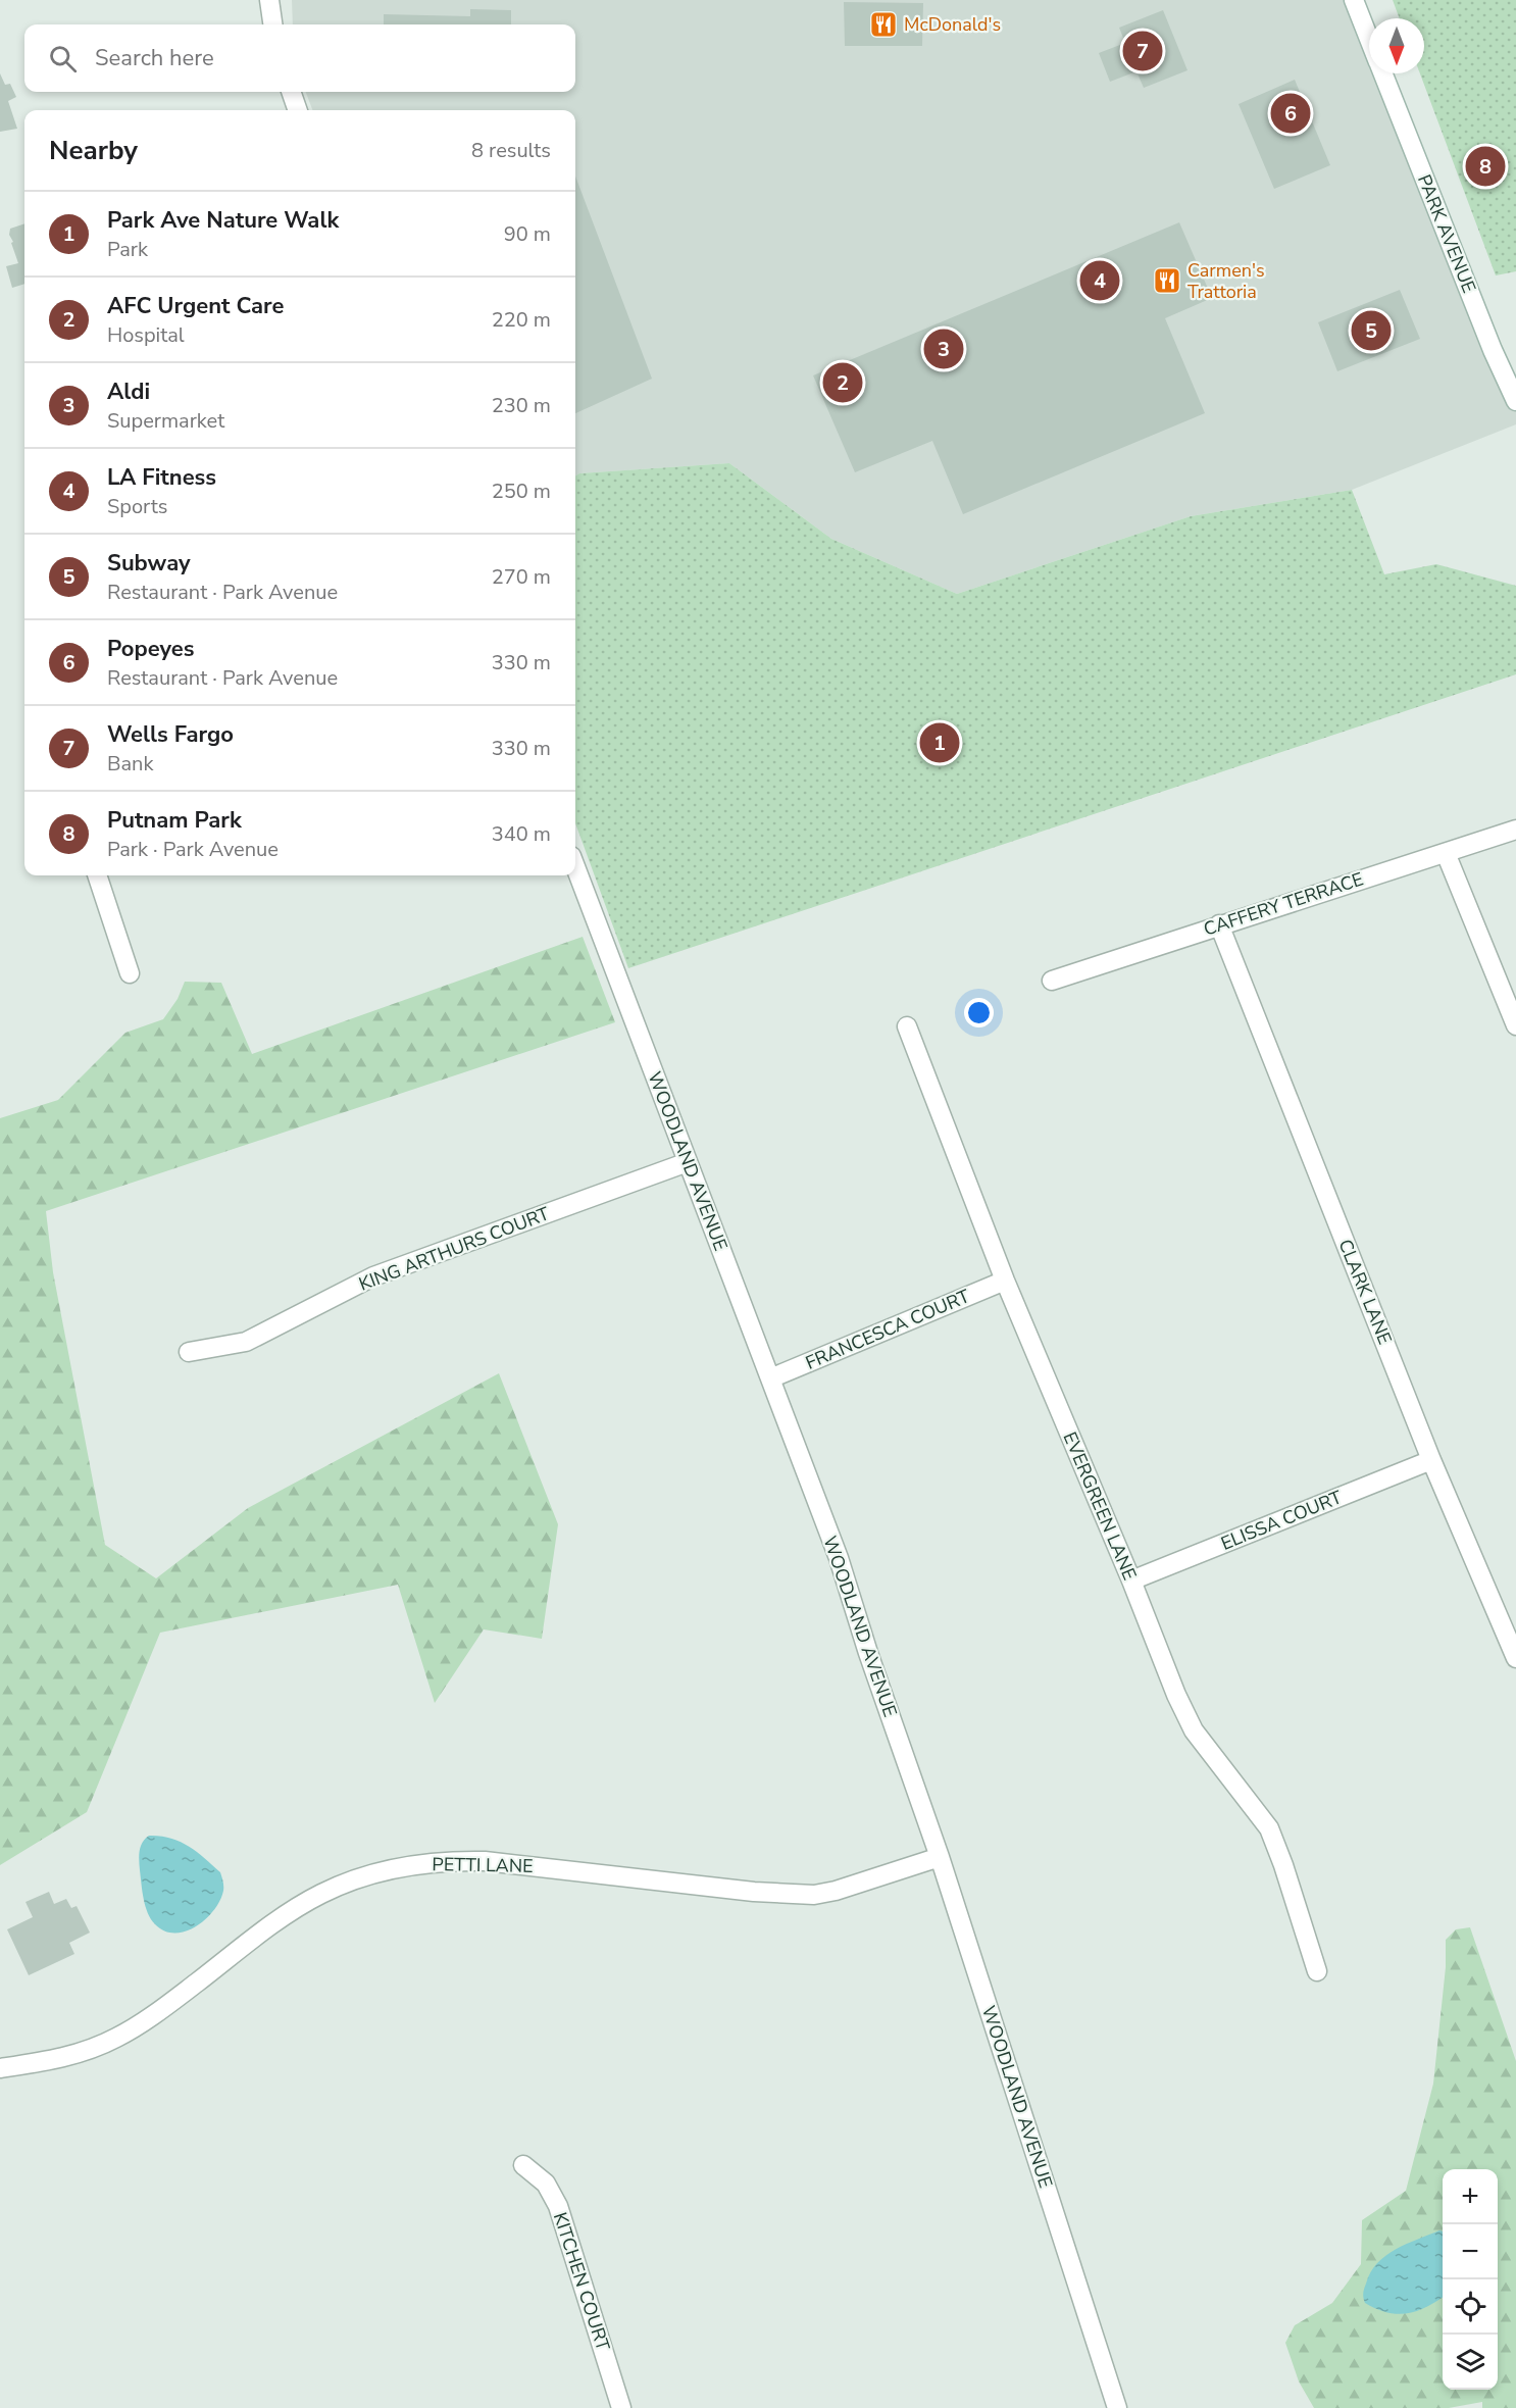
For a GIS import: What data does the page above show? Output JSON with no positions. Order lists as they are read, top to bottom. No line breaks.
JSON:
{"streets":{"street":["PARK AVENUE","CAFFERY TERRACE","WOODLAND AVENUE","KING ARTHURS COURT","CLARK LANE","FRANCESCA COURT","EVERGREEN LANE","ELISSA COURT","PETTI LANE","KITCHEN COURT"]},"crossings":[["CAFFERY TERRACE","CLARK LANE"],["WOODLAND AVENUE","KING ARTHURS COURT"],["WOODLAND AVENUE","FRANCESCA COURT"],["WOODLAND AVENUE","PETTI LANE"],["CLARK LANE","ELISSA COURT"],["FRANCESCA COURT","EVERGREEN LANE"],["EVERGREEN LANE","ELISSA COURT"]],"places":{"restaurant":["McDonald's","Carmen's Trattoria"]},"north":"bottom","page":{"search":"Search here","pins":["7","6","8","4","5","3","2","1"],"heading":["Nearby","8 results"],"list":[{"mark":"1","name":"Park Ave Nature Walk","note":"Park","value":"90 m"},{"mark":"2","name":"AFC Urgent Care","note":"Hospital","value":"220 m"},{"mark":"3","name":"Aldi","note":"Supermarket","value":"230 m"},{"mark":"4","name":"LA Fitness","note":"Sports","value":"250 m"},{"mark":"5","name":"Subway","note":"Restaurant · Park Avenue","value":"270 m"},{"mark":"6","name":"Popeyes","note":"Restaurant · Park Avenue","value":"330 m"},{"mark":"7","name":"Wells Fargo","note":"Bank","value":"330 m"},{"mark":"8","name":"Putnam Park","note":"Park · Park Avenue","value":"340 m"}],"map_buttons":["+","−"]}}
